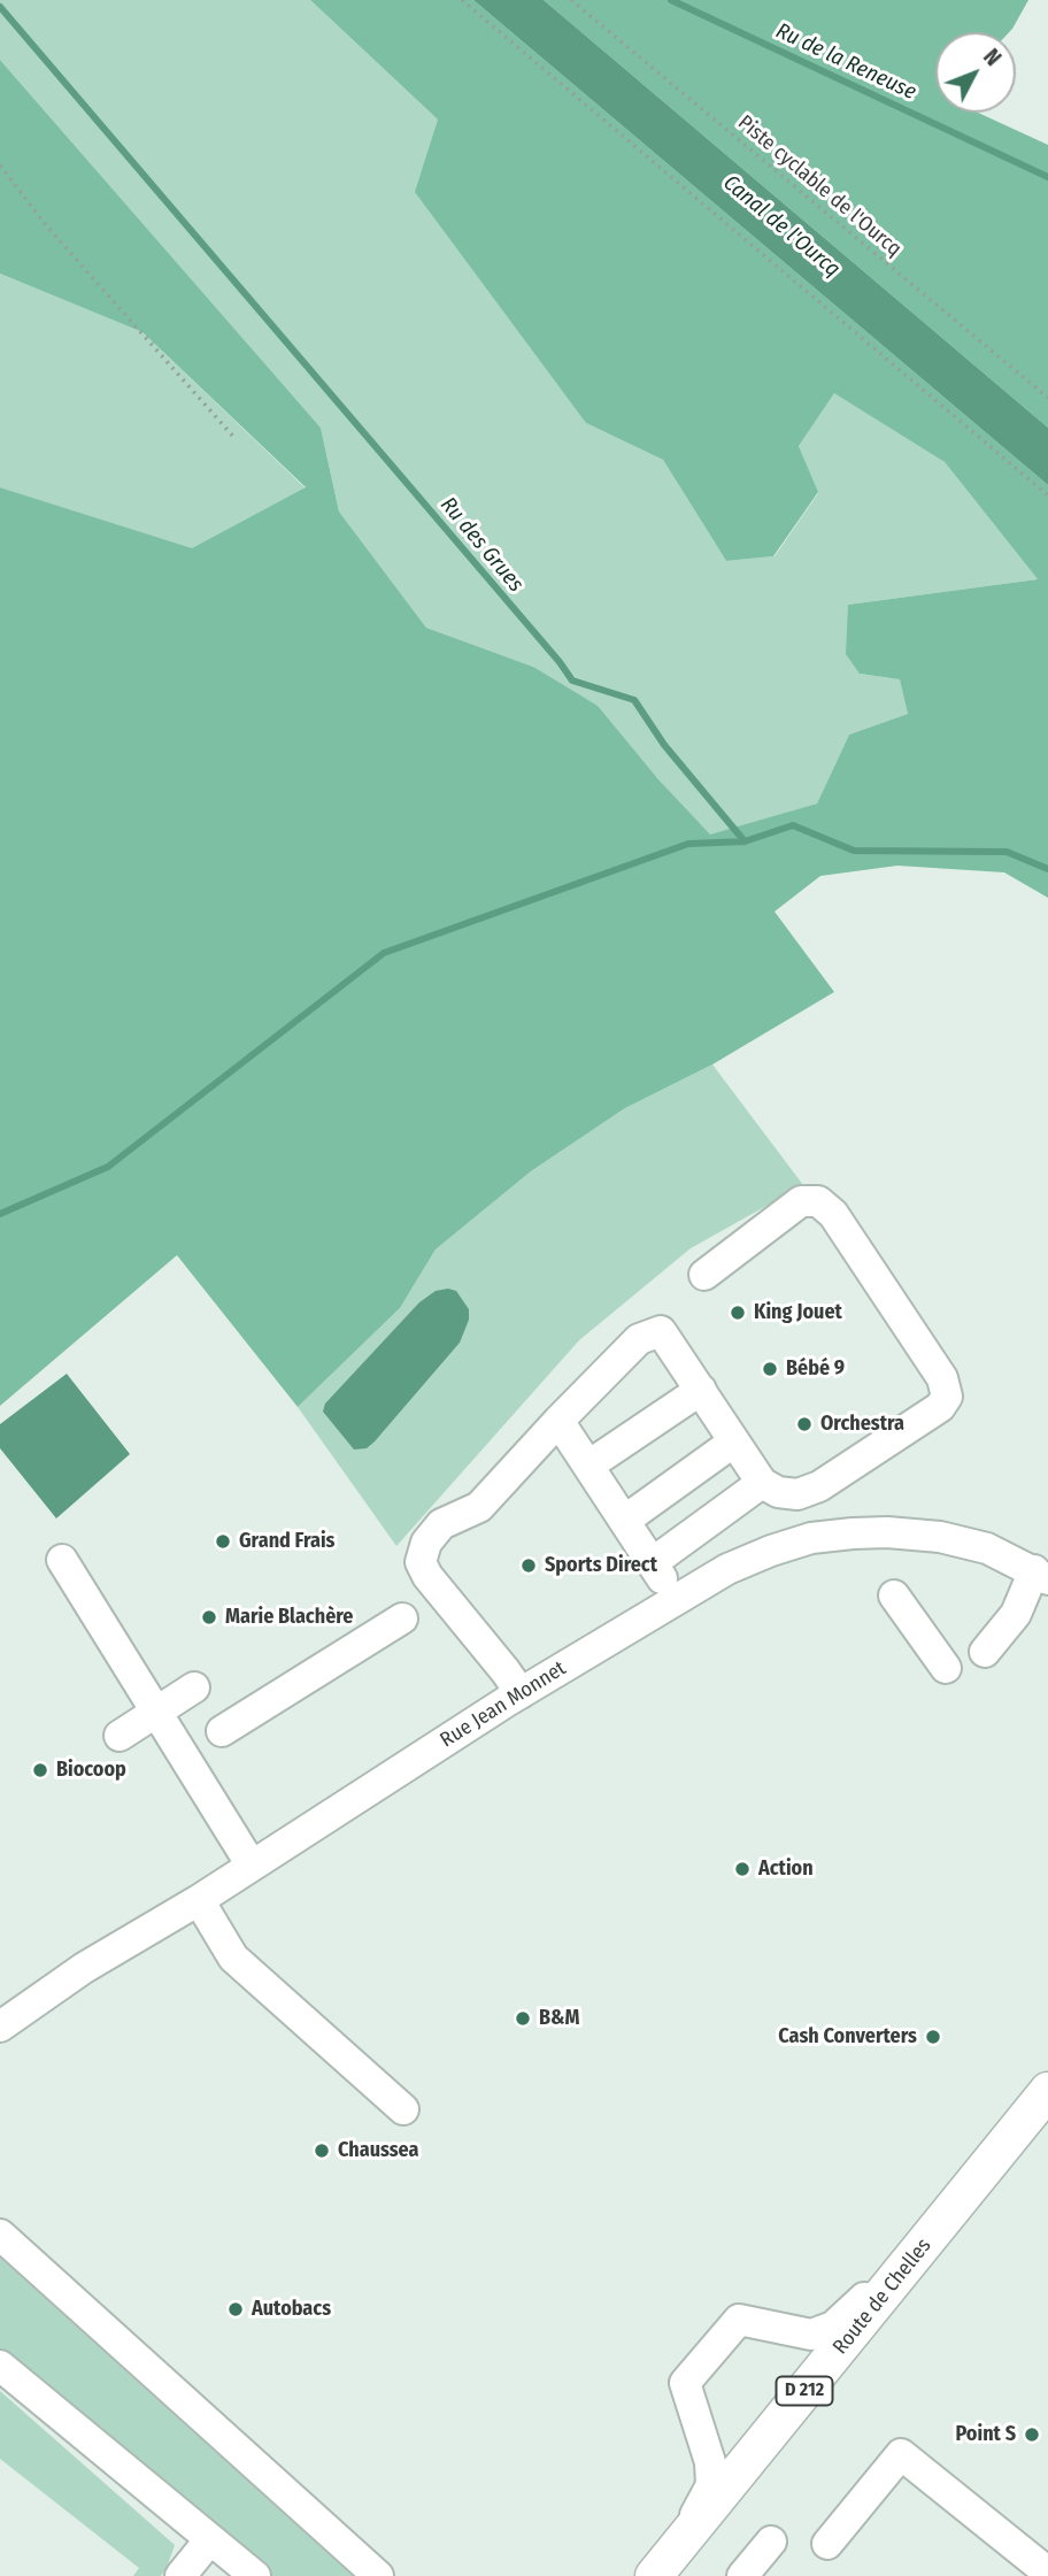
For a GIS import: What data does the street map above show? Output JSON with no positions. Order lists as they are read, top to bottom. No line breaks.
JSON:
{"streets":{"main road":["Route de Chelles","D 212"],"street":["Rue Jean Monnet"],"path":["Piste cyclable de l'Ourcq"]},"water":["Ru de la Reneuse","Canal de l'Ourcq","Ru des Grues"],"places":["King Jouet","Bébé 9","Orchestra","Grand Frais","Sports Direct","Marie Blachère","Biocoop","Action","B&M","Cash Converters","Chaussea","Autobacs","Point S"],"north":"top right"}
